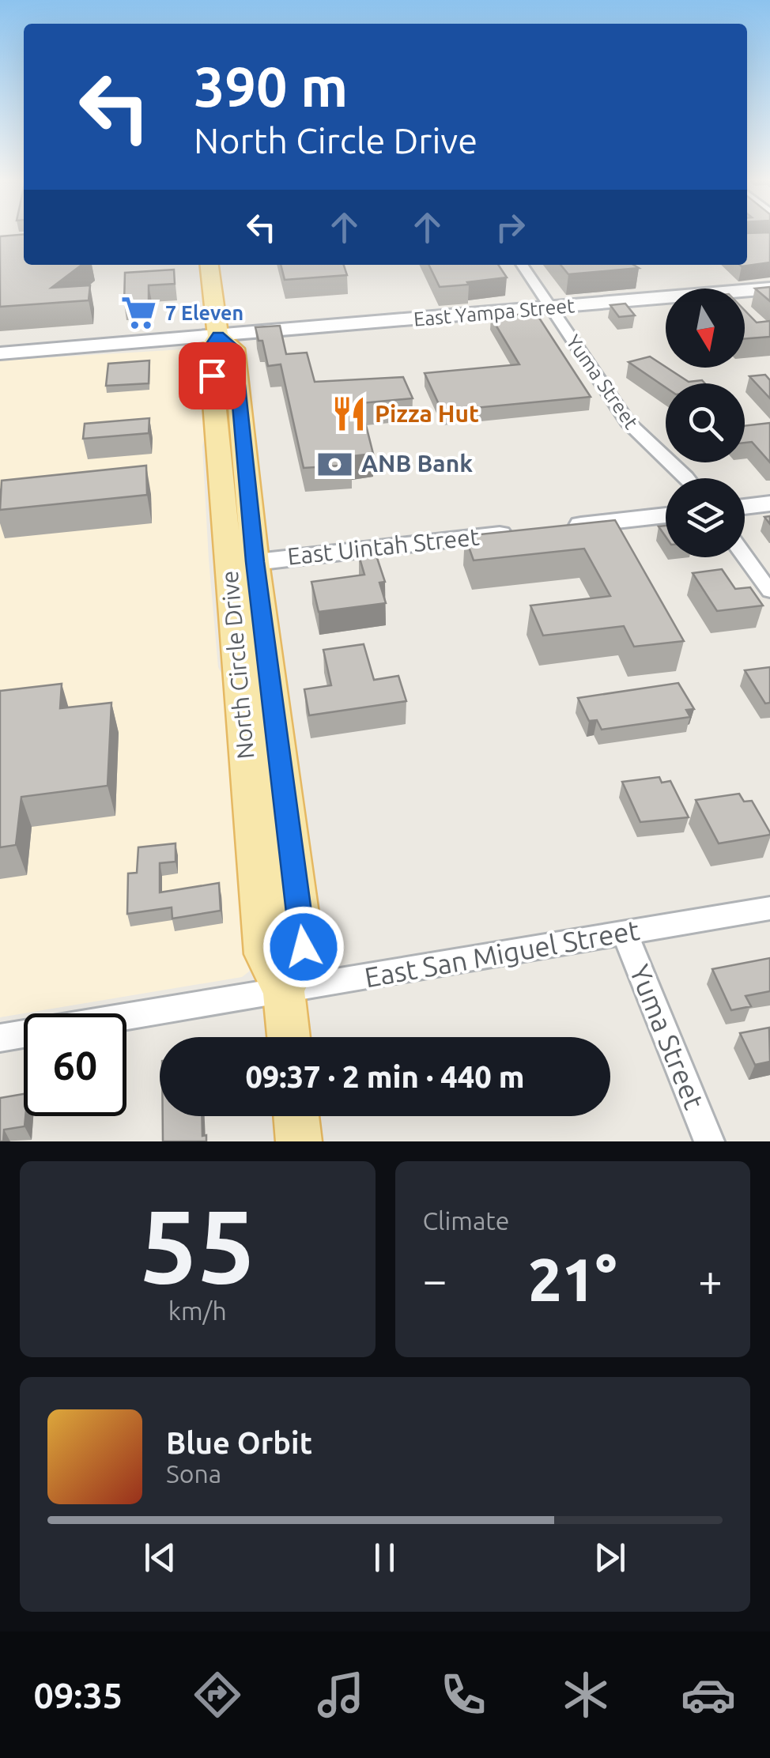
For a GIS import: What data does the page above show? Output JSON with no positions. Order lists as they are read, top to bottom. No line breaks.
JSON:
{"streets":{"main road":["North Circle Drive"],"street":["East Yampa Street","Yuma Street","East Uintah Street","East San Miguel Street"]},"crossings":[["East Yampa Street","Yuma Street"],["East Yampa Street","North Circle Drive"],["Yuma Street","East San Miguel Street"],["East Uintah Street","North Circle Drive"],["North Circle Drive","East San Miguel Street"]],"places":{"supermarket":["7 Eleven"],"restaurant":["Pizza Hut"],"bank":["ANB Bank"]},"north":"bottom","page":{"turn":["390 m","North Circle Drive"],"limit":"60","trip":"09:37 · 2 min · 440 m","tile":[["55","km/h"],"Climate"],"heat":["−","21°","+"],"song":["Blue Orbit","Sona"],"tabs":"09:35"}}
